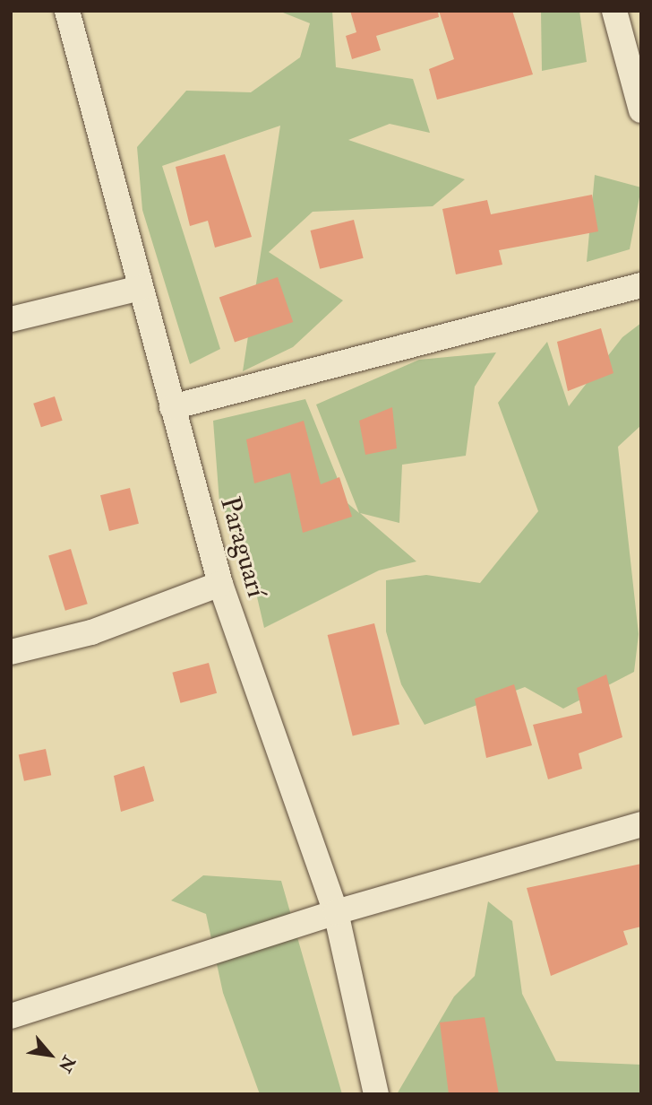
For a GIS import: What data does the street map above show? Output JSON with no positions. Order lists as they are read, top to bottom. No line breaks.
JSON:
{"streets":{"street":["Paraguarí"]},"north":"bottom right"}
